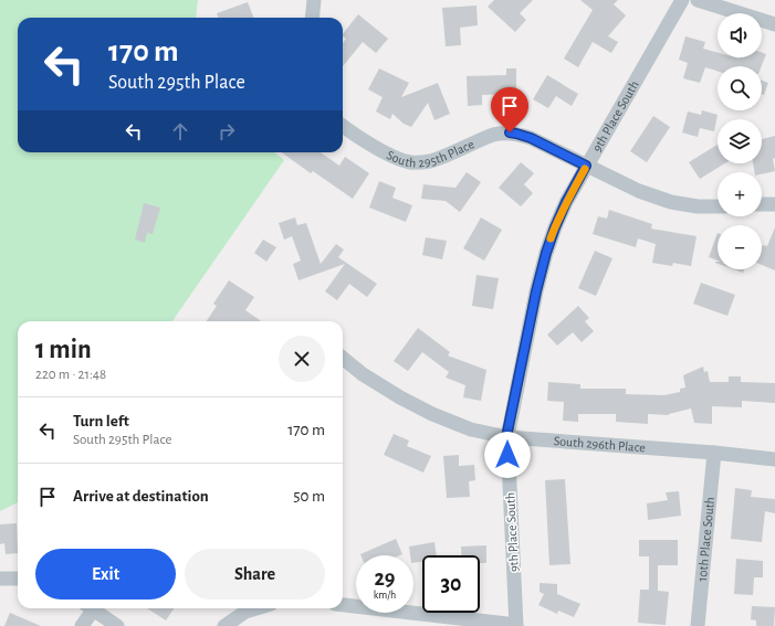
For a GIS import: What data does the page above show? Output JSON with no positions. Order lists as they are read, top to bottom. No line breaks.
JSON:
{"streets":{"street":["9th Place South","South 295th Place","South 296th Place","10th Place South"]},"crossings":[["9th Place South","South 295th Place"],["9th Place South","South 296th Place"],["South 296th Place","10th Place South"]],"page":{"map_buttons":["+","−"],"turn":["170 m","South 295th Place"],"heading":["1 min","220 m · 21:48"],"list":[{"name":"Turn left","note":"South 295th Place","value":"170 m"},{"name":"Arrive at destination","value":"50 m"}],"buttons":["Exit","Share"],"speed":"29 km/h","limit":"30"}}
